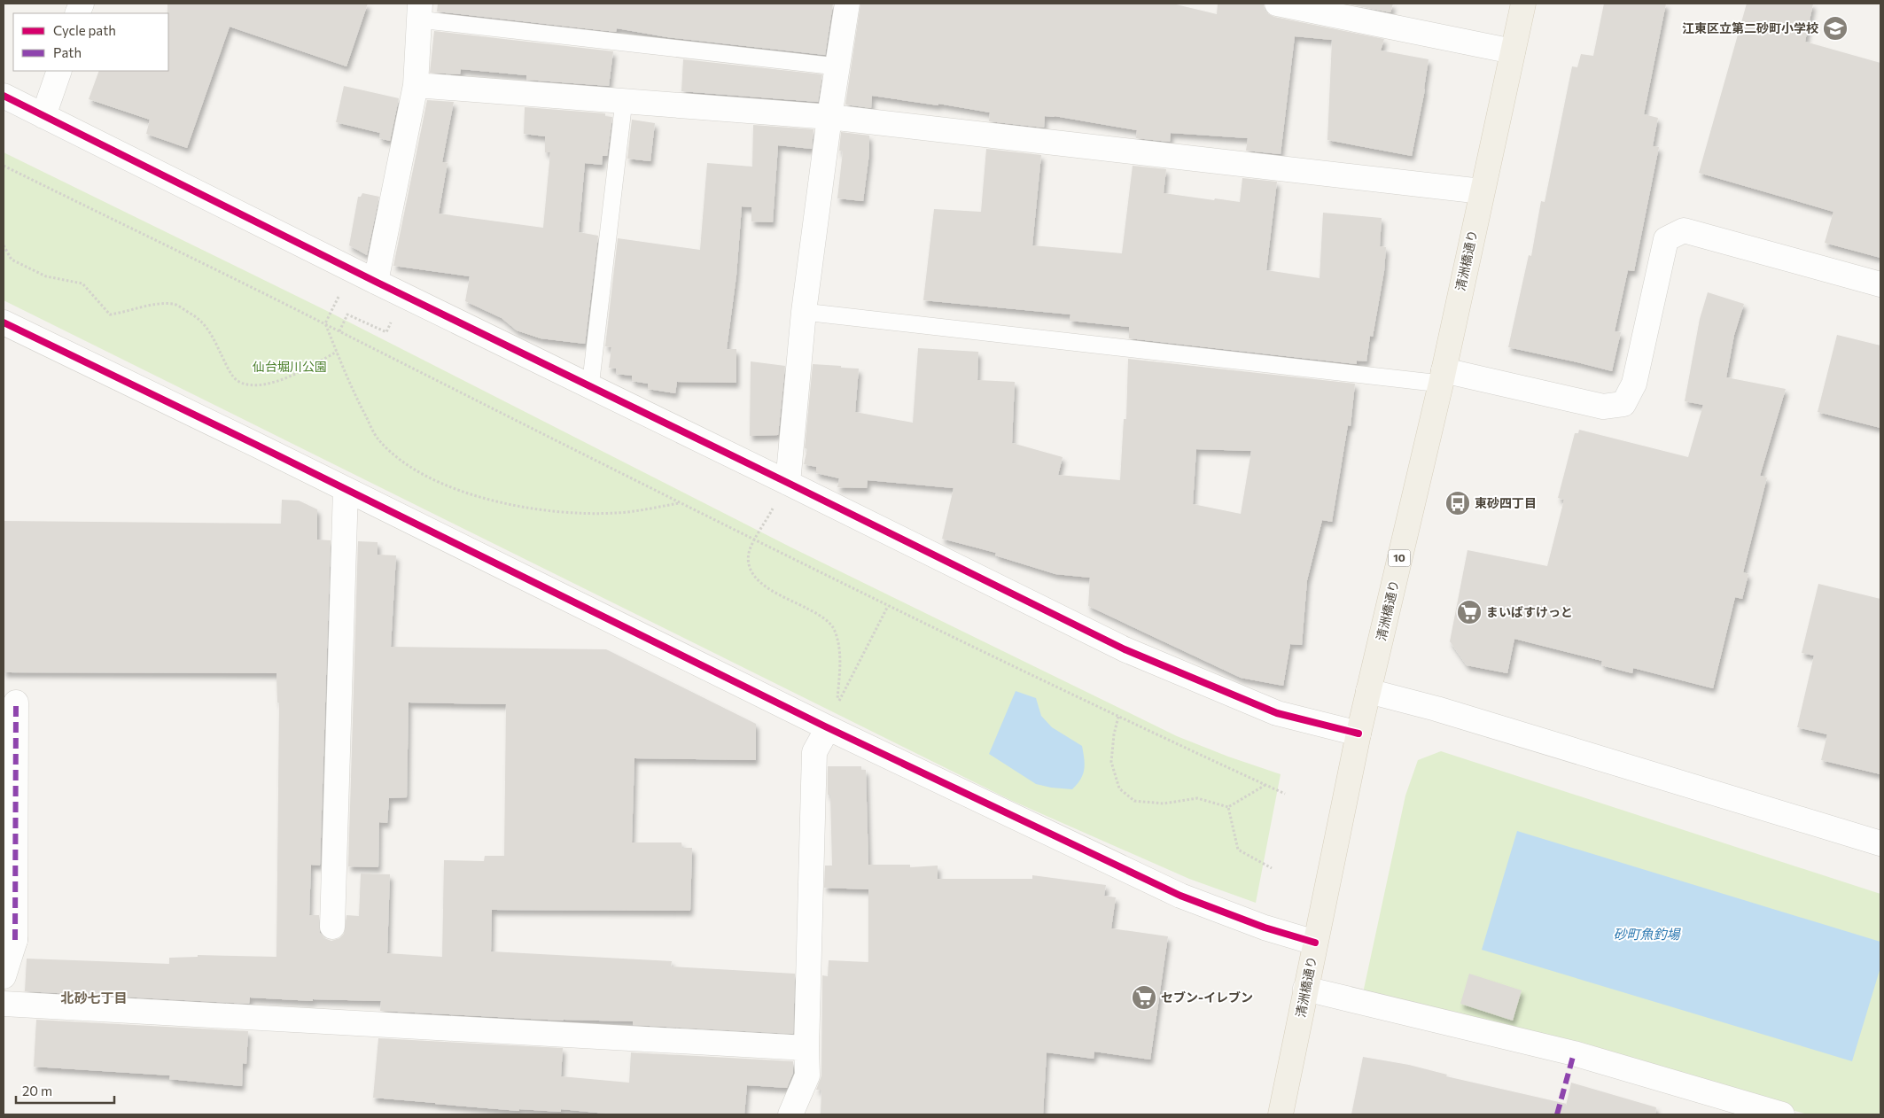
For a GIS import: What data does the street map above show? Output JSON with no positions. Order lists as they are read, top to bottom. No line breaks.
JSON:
{"streets":{"main road":["清洲橋通り","10"]},"districts":["北砂七丁目"],"water":["砂町魚釣場"],"parks":["仙台堀川公園"],"places":{"school or university":["江東区立第二砂町小学校"],"bus stop":["東砂四丁目"],"supermarket":["まいばすけっと","セブン-イレブン"]},"legend":["Cycle path","Path"],"scale_bar":"20 m"}
